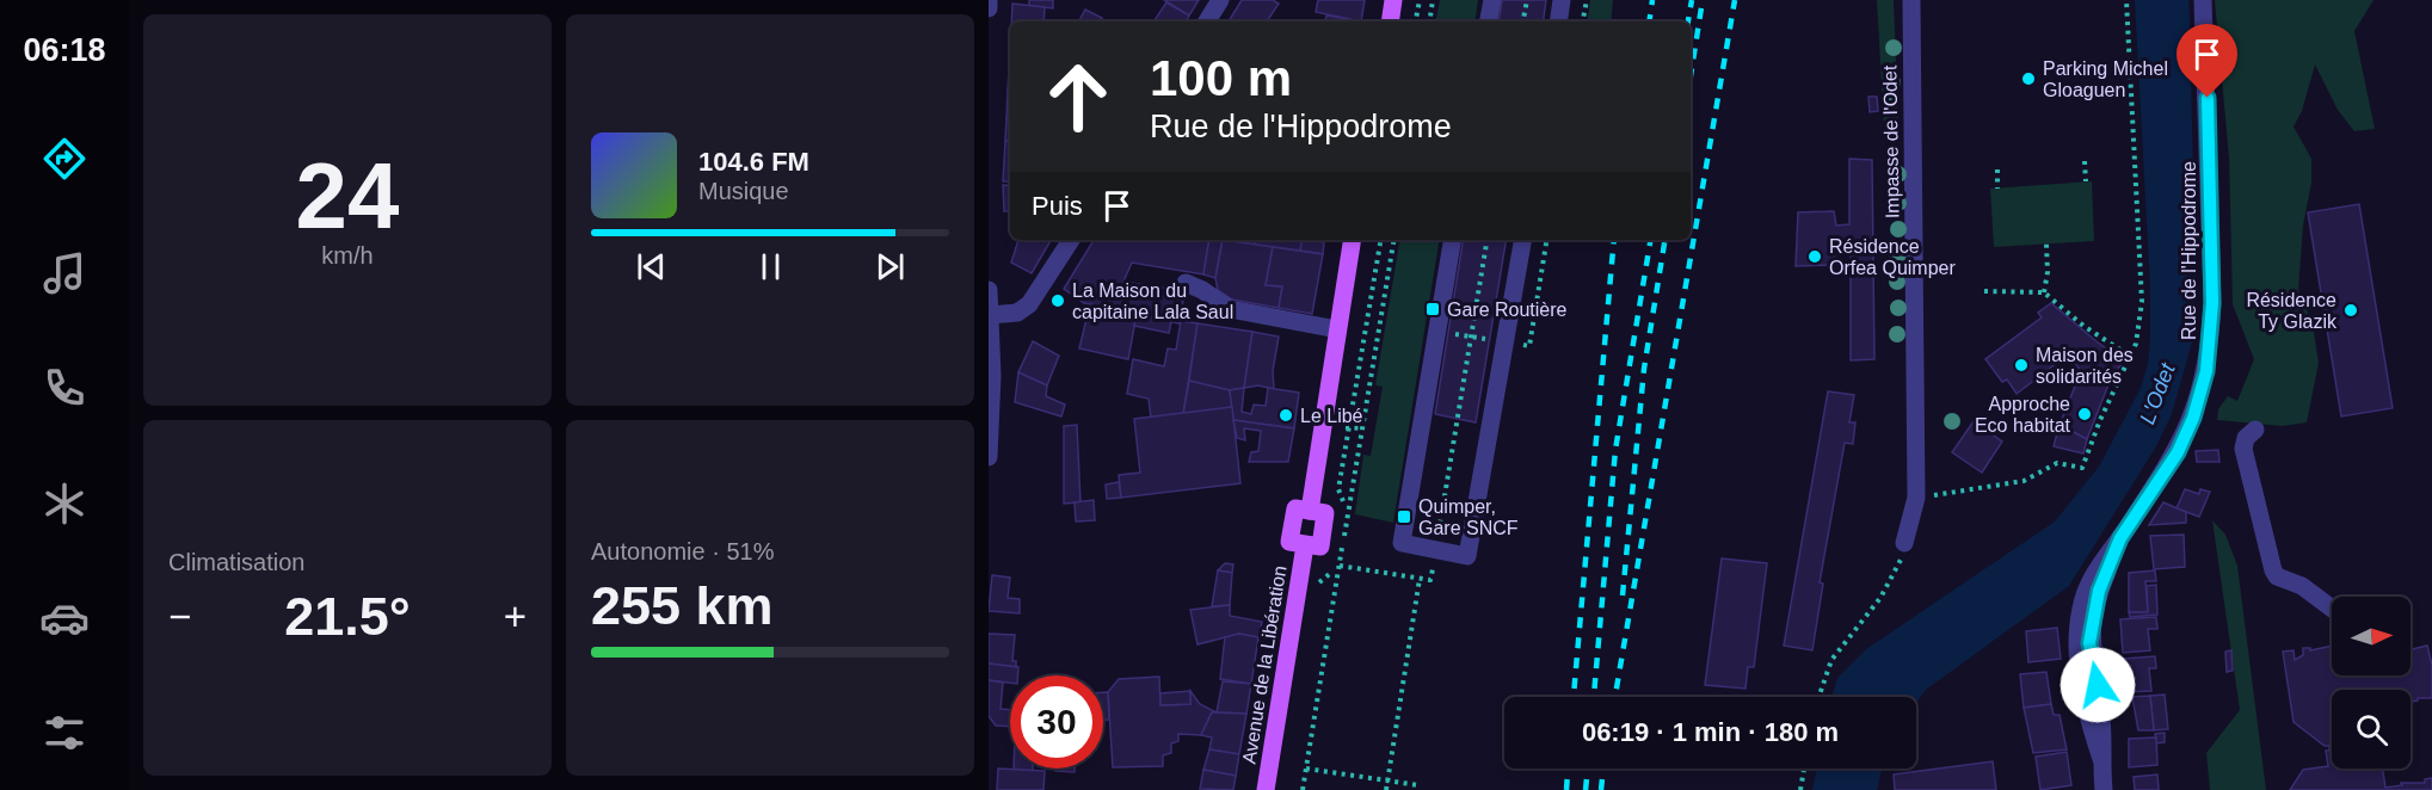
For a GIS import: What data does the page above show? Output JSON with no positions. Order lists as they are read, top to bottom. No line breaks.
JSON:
{"streets":{"main road":["Avenue de la Libération"],"street":["Impasse de l'Odet","Rue de l'Hippodrome"]},"water":["L'Odet"],"places":{"other":["Parking Michel Gloaguen","Résidence Orfea Quimper","La Maison du capitaine Lala Saul","Résidence Ty Glazik","Maison des solidarités","Approche Eco habitat","Le Libé"],"transit":["Gare Routière","Quimper, Gare SNCF"]},"north":"right","page":{"tabs":"06:18","tile":[["24","km/h"],"Climatisation",["Autonomie · 51%","255 km"]],"turn":["100 m","Rue de l'Hippodrome"],"song":["104.6 FM","Musique"],"then":"Puis","heat":["−","21.5°","+"],"limit":"30","trip":"06:19 · 1 min · 180 m"}}
